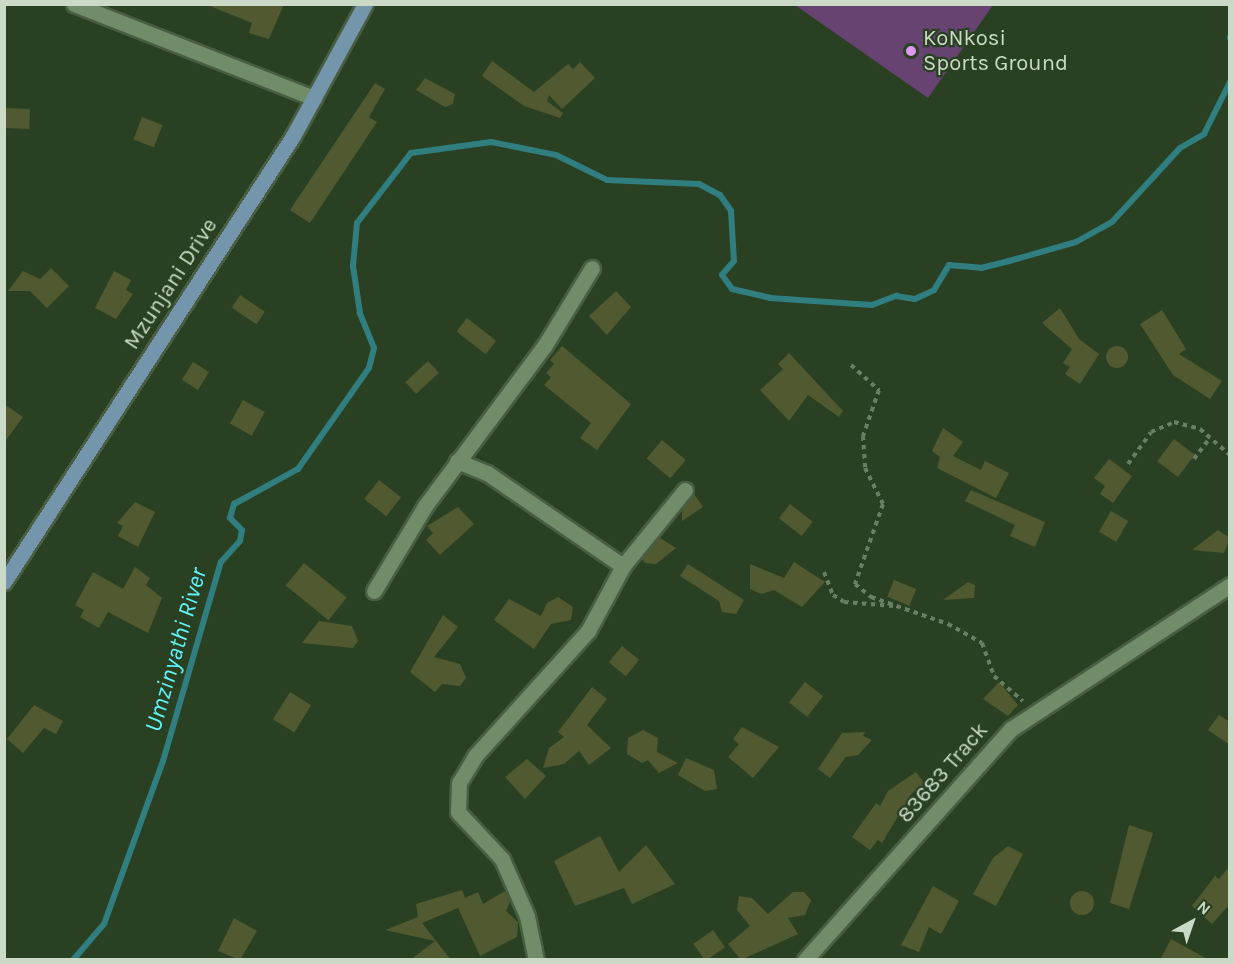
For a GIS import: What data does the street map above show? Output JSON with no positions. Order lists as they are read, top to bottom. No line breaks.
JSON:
{"streets":{"main road":["Mzunjani Drive"],"street":["83683 Track"]},"water":["Umzinyathi River"],"places":["KoNkosi Sports Ground"],"north":"top right"}
